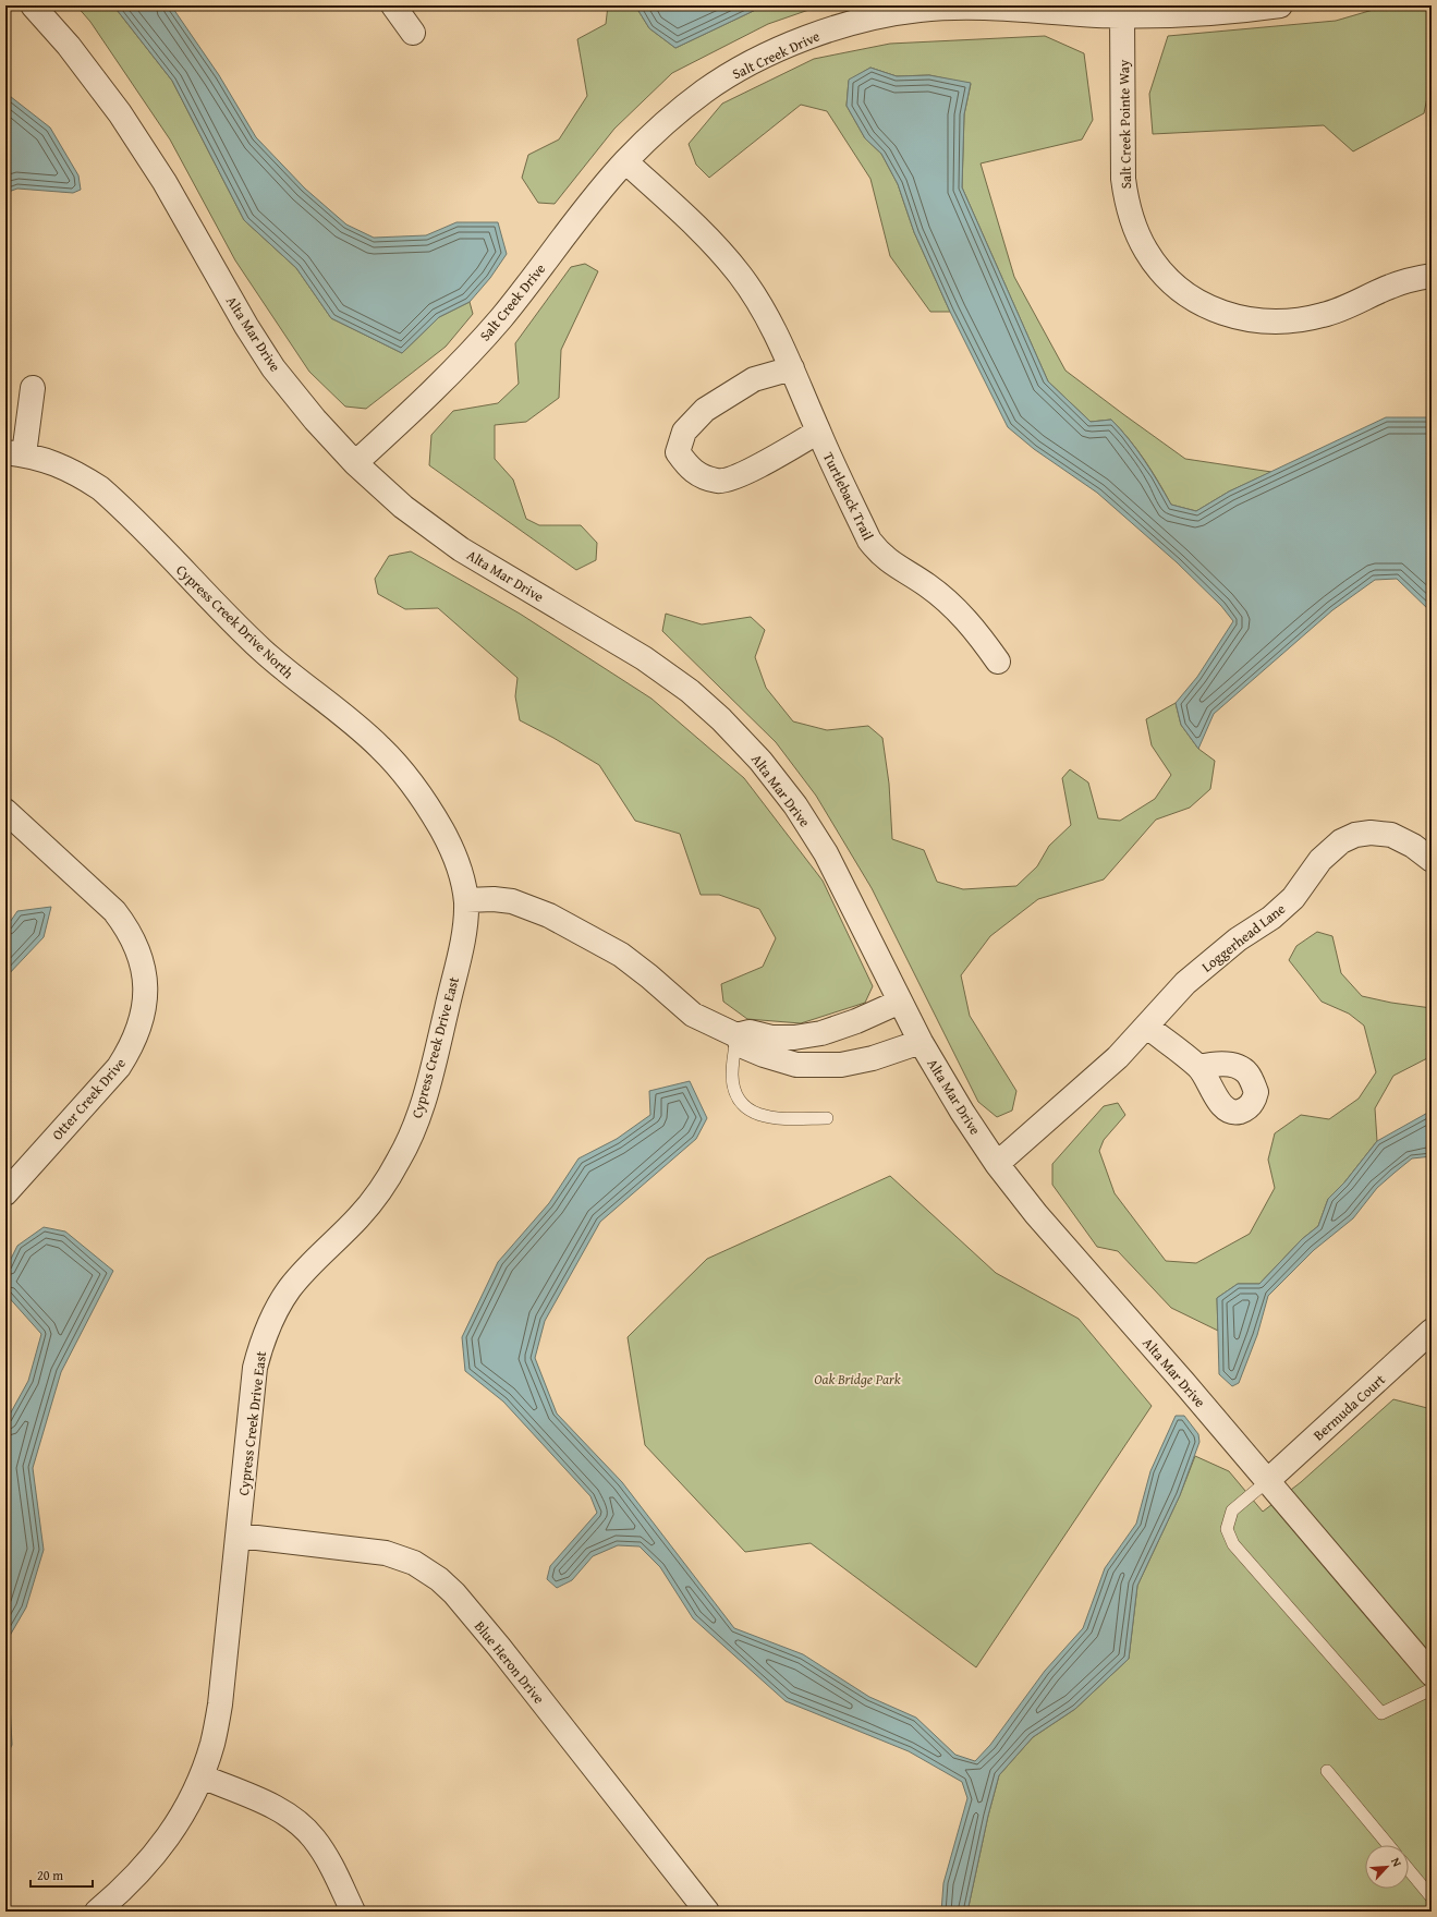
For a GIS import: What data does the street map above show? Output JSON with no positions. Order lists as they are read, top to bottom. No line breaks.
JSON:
{"streets":{"street":["Salt Creek Drive","Salt Creek Pointe Way","Alta Mar Drive","Turtleback Trail","Cypress Creek Drive North","Loggerhead Lane","Cypress Creek Drive East","Otter Creek Drive","Bermuda Court","Blue Heron Drive"]},"crossings":[["Salt Creek Drive","Salt Creek Pointe Way"],["Salt Creek Drive","Alta Mar Drive"],["Salt Creek Drive","Turtleback Trail"],["Alta Mar Drive","Loggerhead Lane"],["Alta Mar Drive","Bermuda Court"],["Cypress Creek Drive North","Cypress Creek Drive East"],["Cypress Creek Drive East","Blue Heron Drive"]],"parks":["Oak Bridge Park"],"scale_bar":"20 m","north":"top right"}
